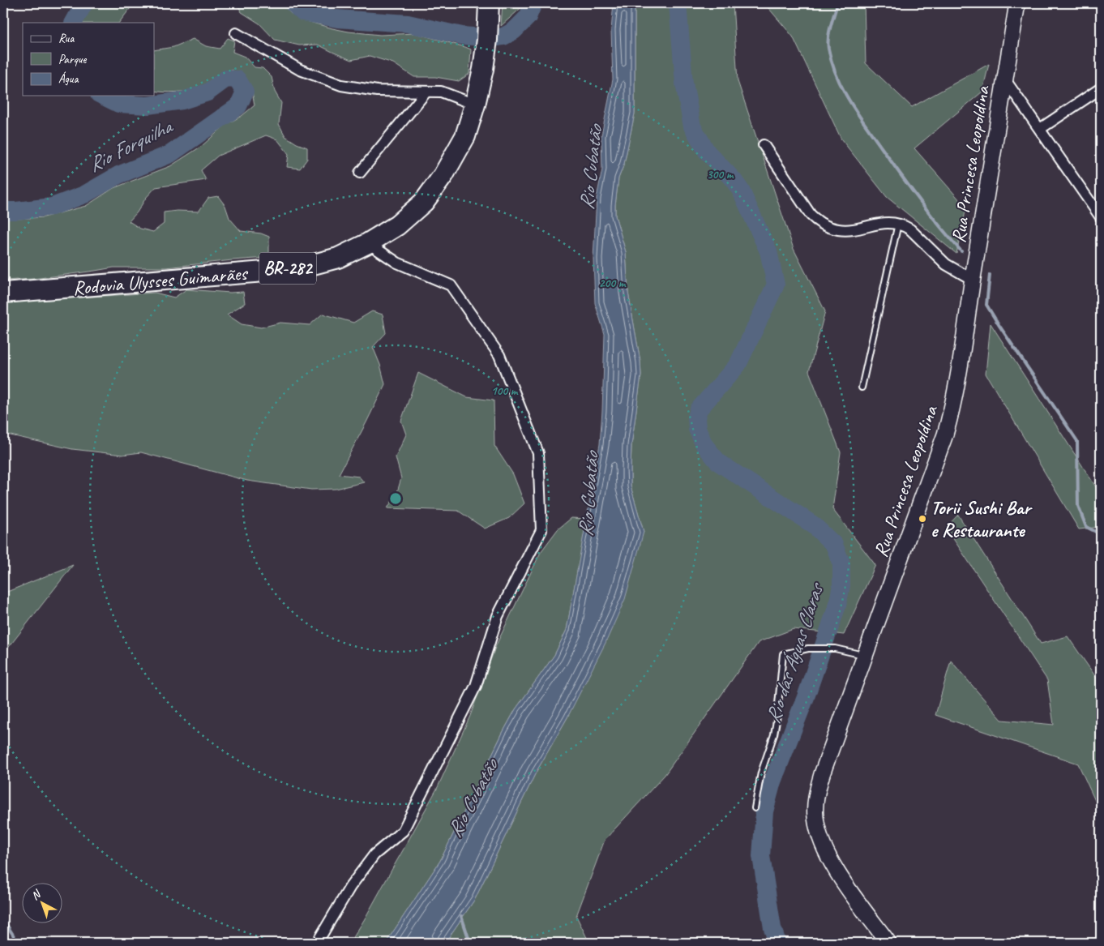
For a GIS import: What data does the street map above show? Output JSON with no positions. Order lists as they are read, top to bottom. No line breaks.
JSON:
{"streets":{"highway":["BR-282","Rodovia Ulysses Guimarães"],"street":["Rua Princesa Leopoldina"]},"water":["Rio Forquilha","Rio Cubatão","Rio das Águas Claras"],"places":["Torii Sushi Bar e Restaurante"],"legend":["Rua","Parque","Água"],"north":"top left","rings":["300 m","200 m","100 m"]}
